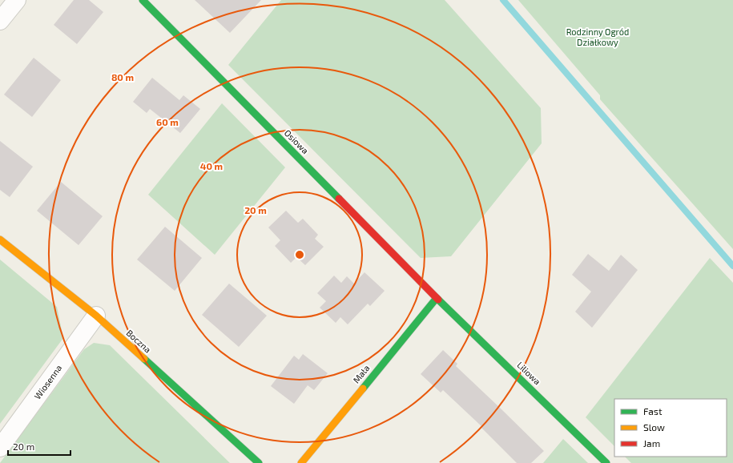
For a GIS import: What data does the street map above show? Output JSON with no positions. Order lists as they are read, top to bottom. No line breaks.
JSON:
{"streets":{"street":["Osiowa","Boczna","Liliowa","Mała","Wiosenna"]},"crossings":[["Osiowa","Liliowa"],["Osiowa","Mała"],["Boczna","Wiosenna"],["Liliowa","Mała"]],"parks":["Rodzinny Ogród Działkowy"],"legend":["Fast","Slow","Jam"],"scale_bar":"20 m","rings":["80 m","60 m","40 m","20 m"]}
